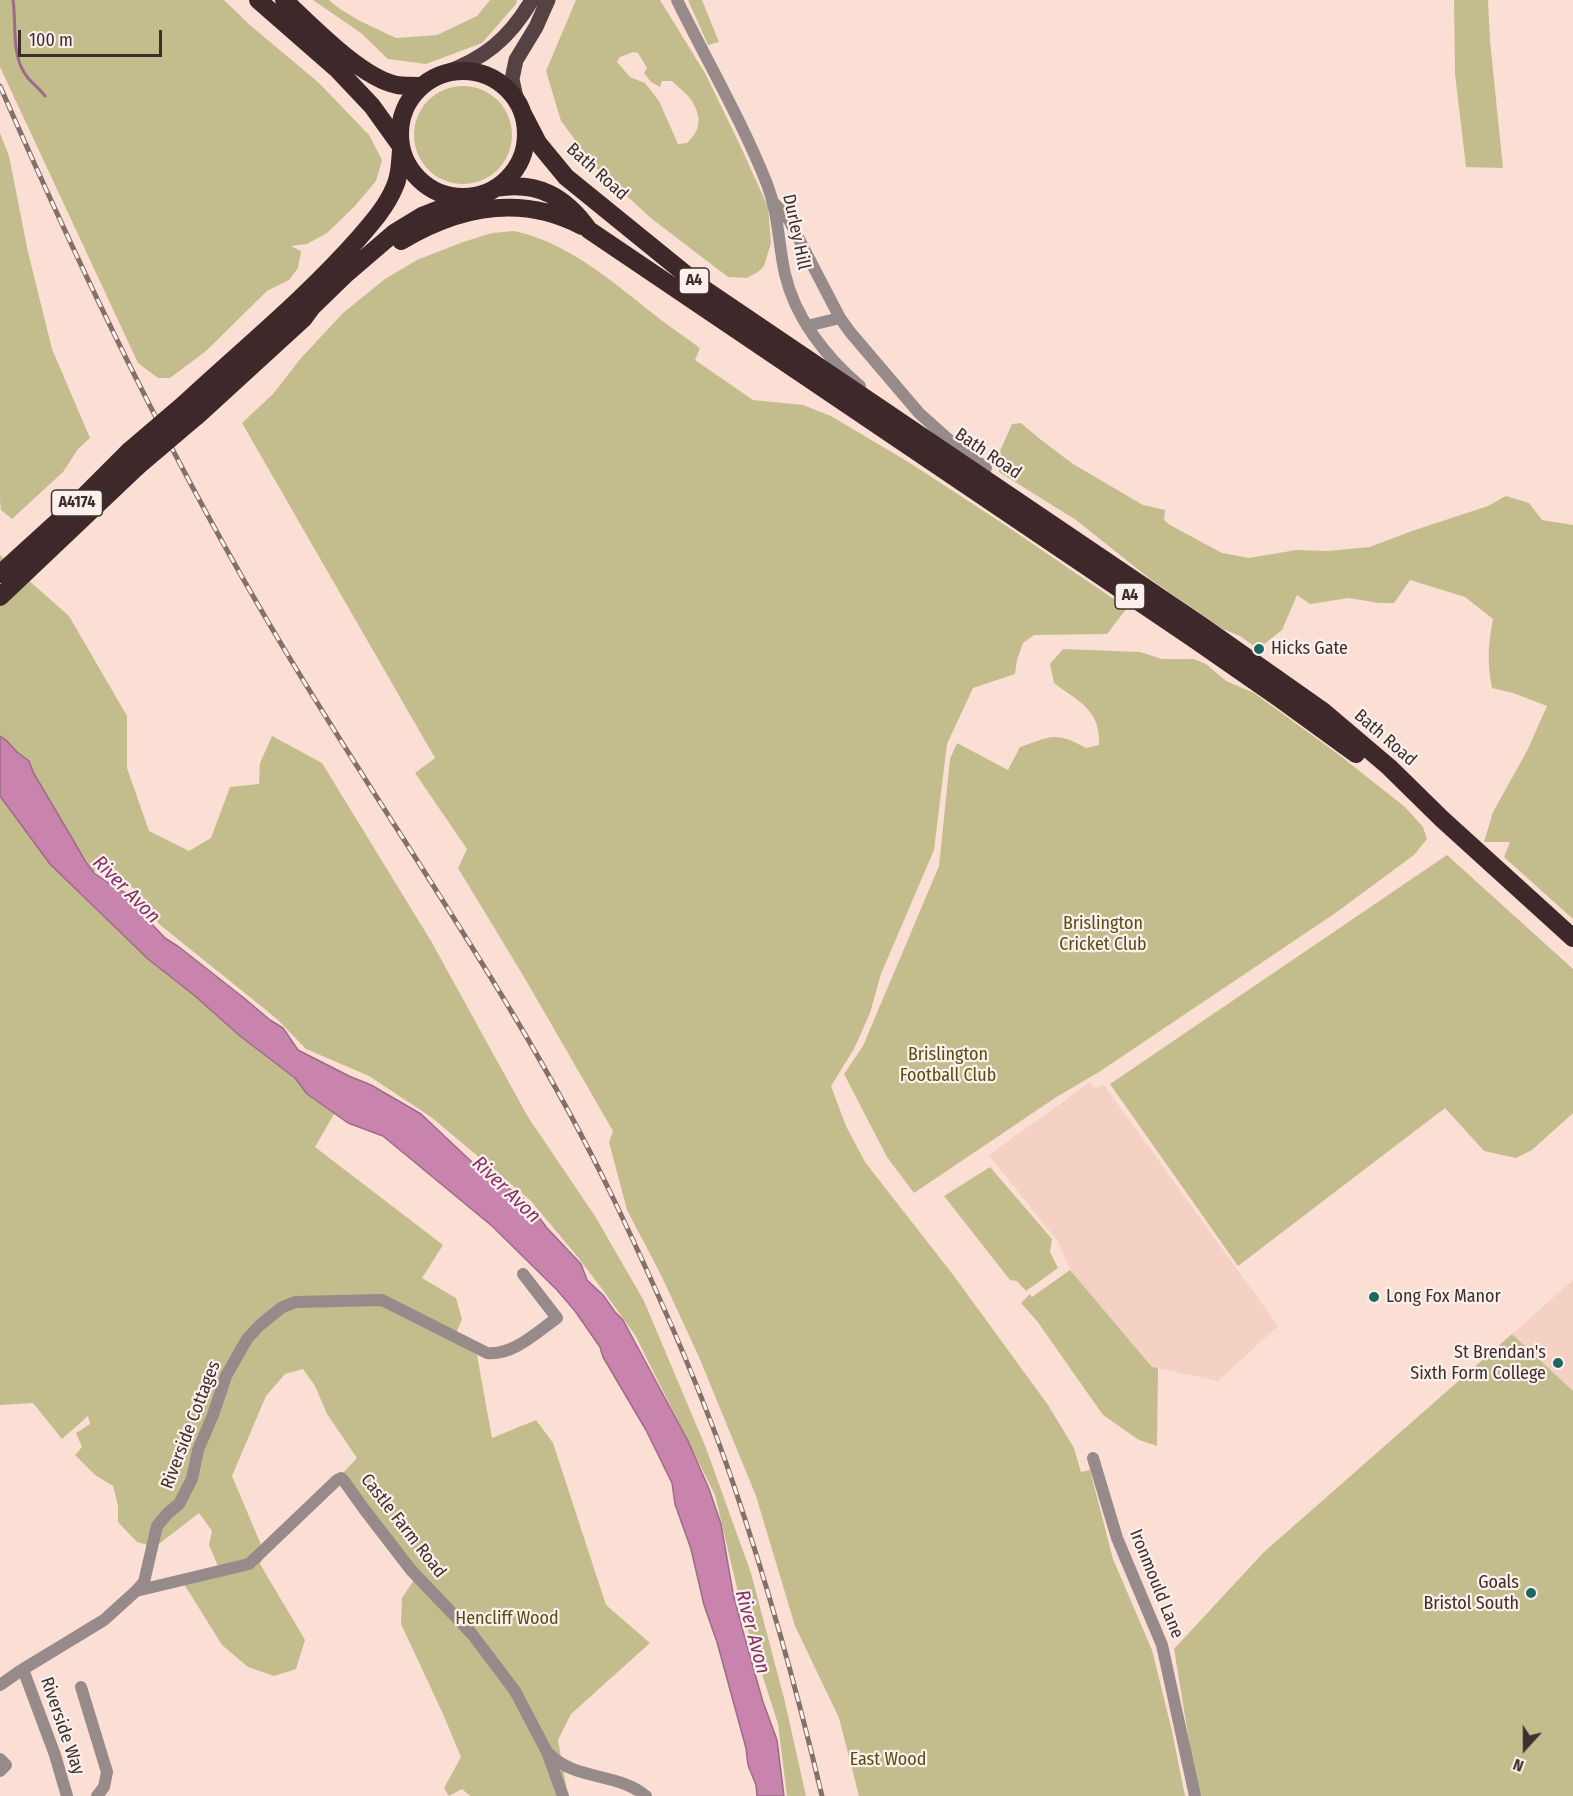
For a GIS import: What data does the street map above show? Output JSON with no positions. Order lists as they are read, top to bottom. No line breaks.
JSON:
{"streets":{"highway":["Bath Road","A4","A4174"],"street":["Durley Hill","Riverside Cottages","Castle Farm Road","Ironmould Lane","Riverside Way"]},"crossings":[["Bath Road","Durley Hill"],["Bath Road","A4174"],["Riverside Cottages","Castle Farm Road"],["Castle Farm Road","Riverside Way"]],"water":["River Avon"],"parks":["Brislington Cricket Club","Brislington Football Club","Hencliff Wood","East Wood"],"places":["Hicks Gate","Long Fox Manor","St Brendan's Sixth Form College","Goals Bristol South"],"scale_bar":"100 m","north":"bottom"}
